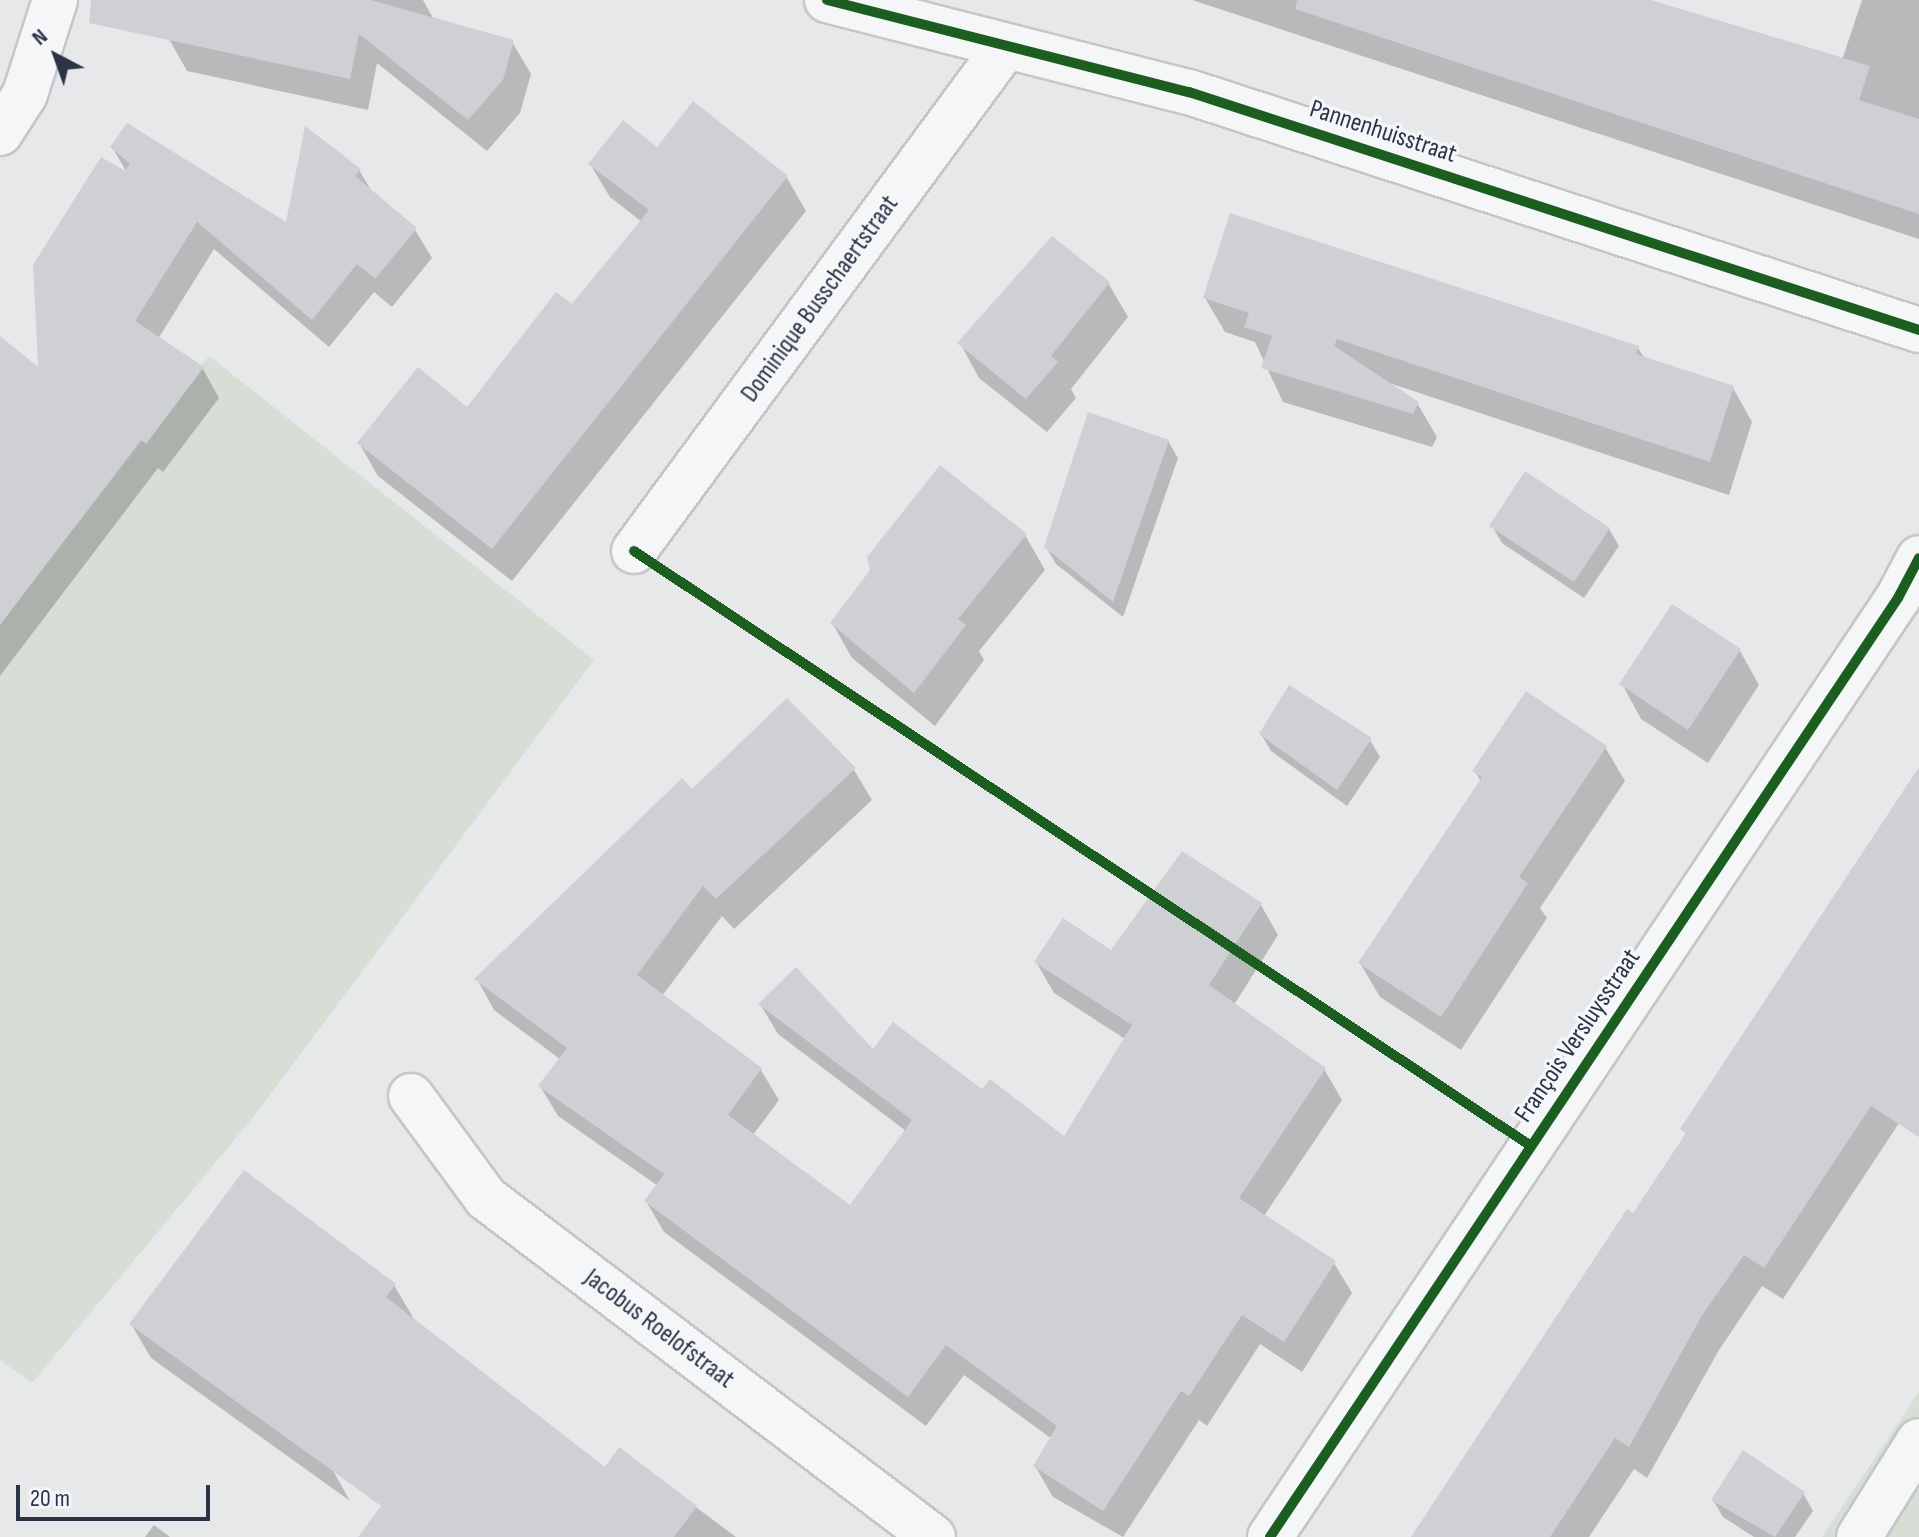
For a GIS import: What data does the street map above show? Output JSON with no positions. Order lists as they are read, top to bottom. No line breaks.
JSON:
{"streets":{"street":["Pannenhuisstraat","Dominique Busschaertstraat","François Versluysstraat","Jacobus Roelofstraat"]},"crossings":[["Pannenhuisstraat","Dominique Busschaertstraat"]],"scale_bar":"20 m","north":"top left"}
